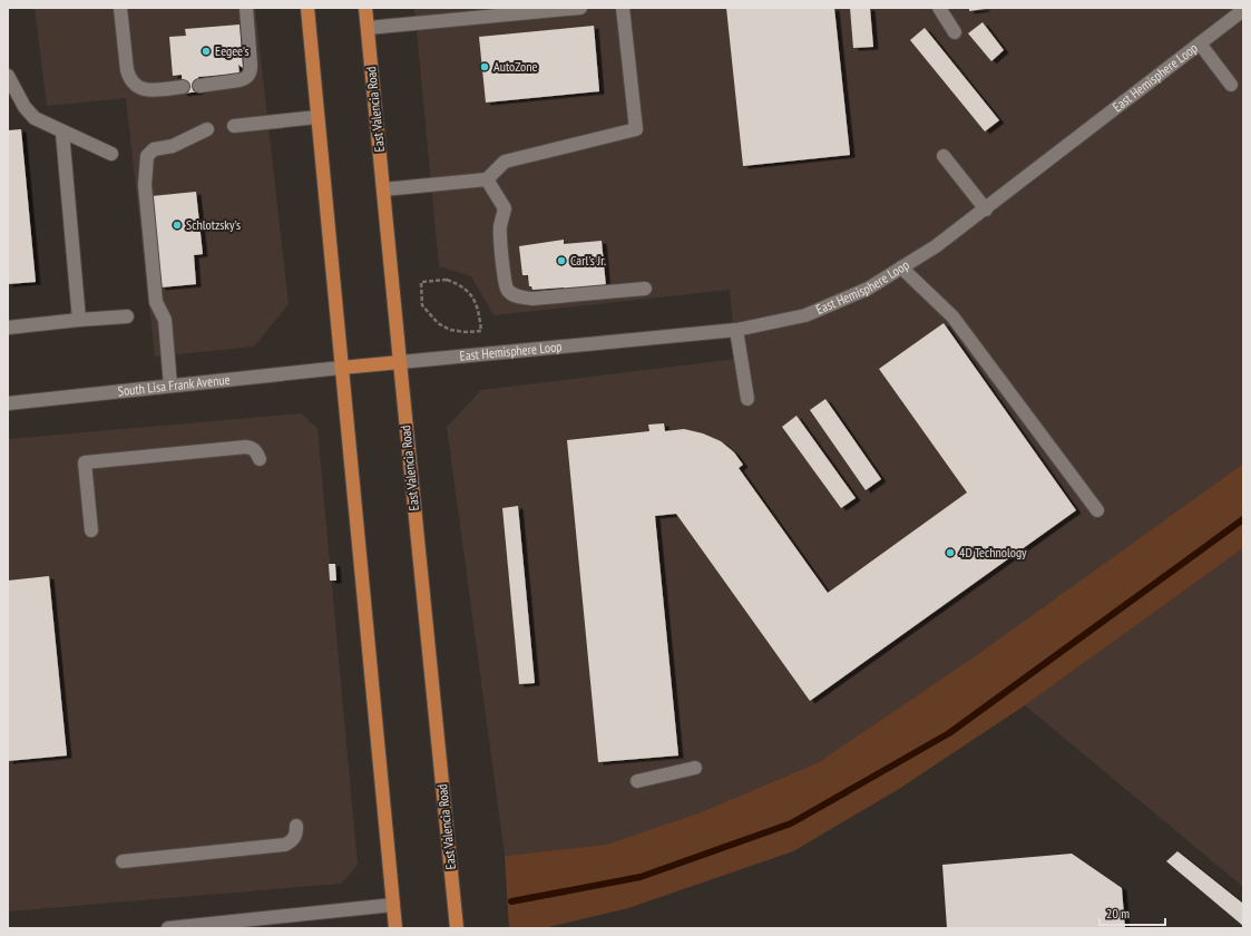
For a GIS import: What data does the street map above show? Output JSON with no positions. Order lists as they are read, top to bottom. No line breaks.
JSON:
{"streets":{"main road":["East Valencia Road"],"street":["East Hemisphere Loop","South Lisa Frank Avenue"]},"crossings":[["East Hemisphere Loop","East Valencia Road"]],"places":["Eegee's","AutoZone","Schlotzsky's","Carl's Jr.","4D Technology"],"scale_bar":"20 m"}
